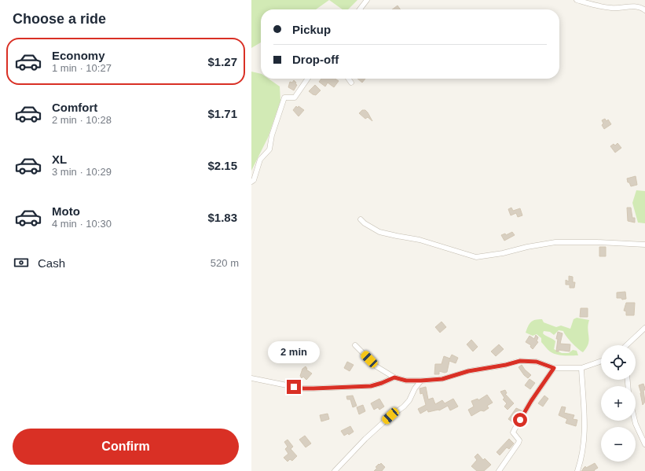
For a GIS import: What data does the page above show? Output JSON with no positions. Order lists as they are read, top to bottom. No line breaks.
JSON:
{"page":{"heading":"Choose a ride","banner":["Pickup","Drop-off"],"list":[{"name":"Economy","note":"1 min · 10:27","value":"$1.27"},{"name":"Comfort","note":"2 min · 10:28","value":"$1.71"},{"name":"XL","note":"3 min · 10:29","value":"$2.15"},{"name":"Moto","note":"4 min · 10:30","value":"$1.83"}],"pay":["Cash","520 m"],"bubble":"2 min","map_buttons":["+","−"],"buttons":"Confirm"}}
